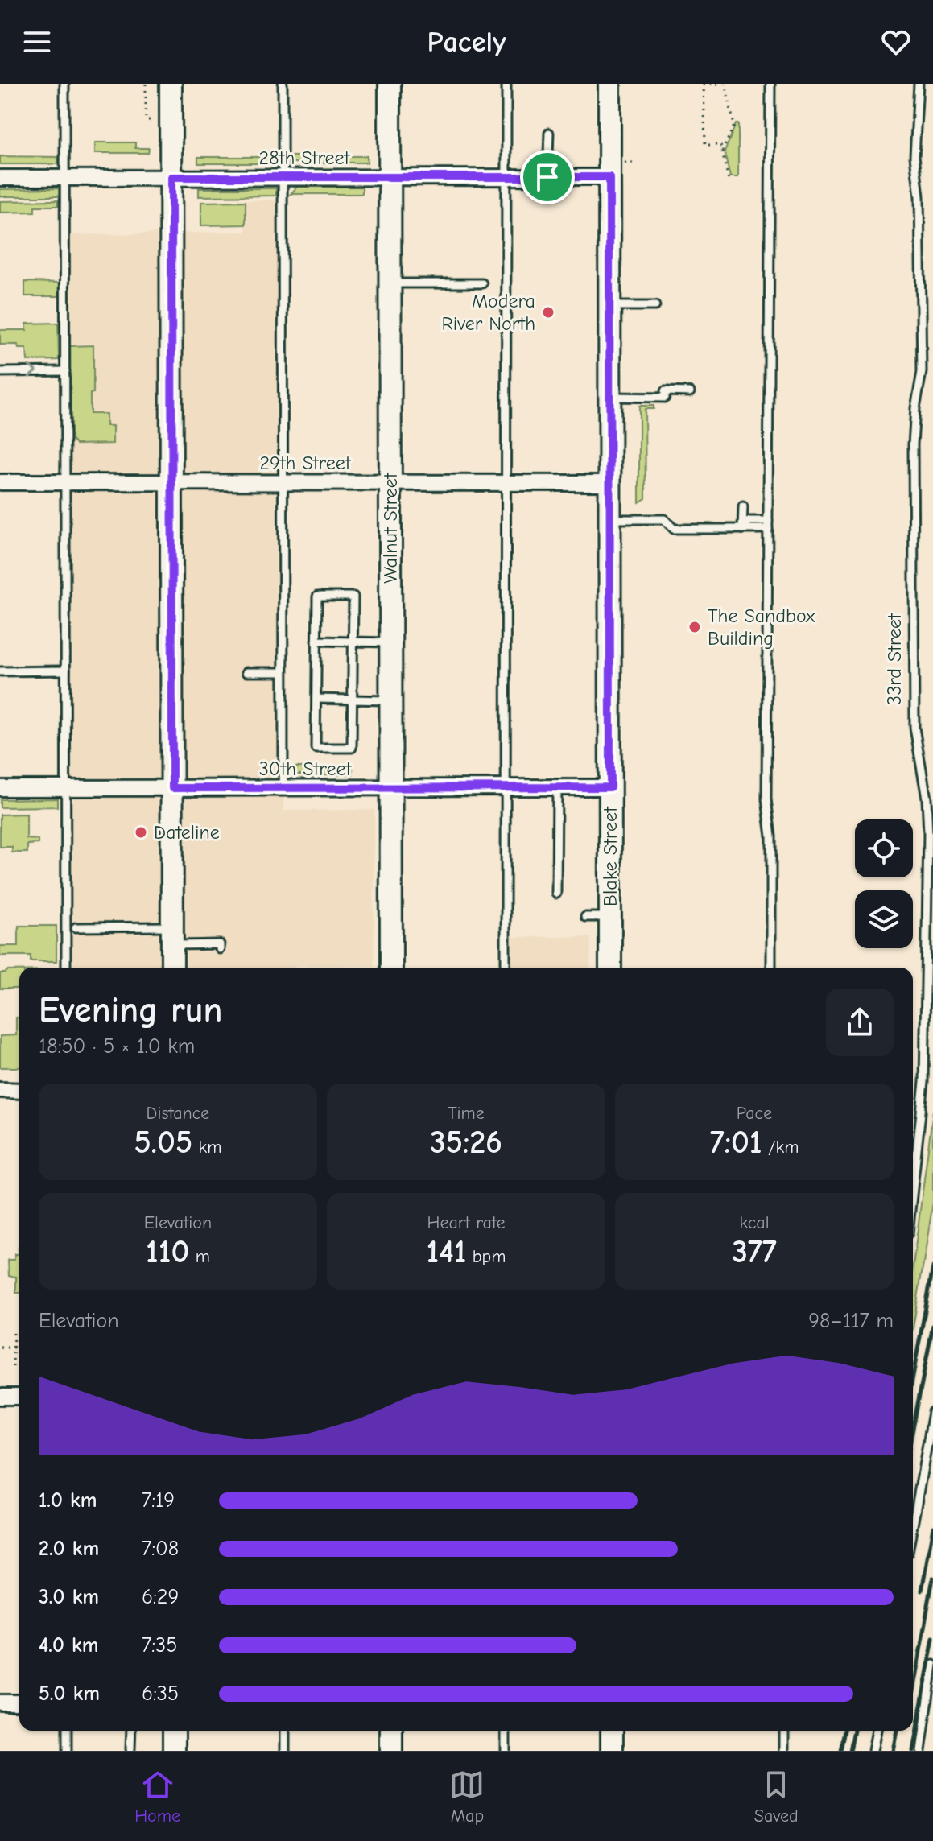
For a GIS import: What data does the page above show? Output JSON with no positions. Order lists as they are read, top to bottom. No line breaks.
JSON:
{"streets":{"street":["28th Street","29th Street","Walnut Street","30th Street","Blake Street"],"lane":["33rd Street"]},"crossings":[["28th Street","Walnut Street"],["28th Street","Blake Street"],["29th Street","Walnut Street"],["29th Street","Blake Street"],["Walnut Street","30th Street"],["30th Street","Blake Street"]],"places":["Modera River North","The Sandbox Building","Dateline"],"page":{"header":"Pacely","heading":["Evening run","18:50 · 5 × 1.0 km"],"stats":[["Distance","5.05 km"],["Time","35:26"],["Pace","7:01 /km"],["Elevation","110 m"],["Heart rate","141 bpm"],["kcal","377"]],"chart":["Elevation","98–117 m"],"list":[{"name":"1.0 km","note":"7:19"},{"name":"2.0 km","note":"7:08"},{"name":"3.0 km","note":"6:29"},{"name":"4.0 km","note":"7:35"},{"name":"5.0 km","note":"6:35"}],"tabs":["Home","Map","Saved"]}}
